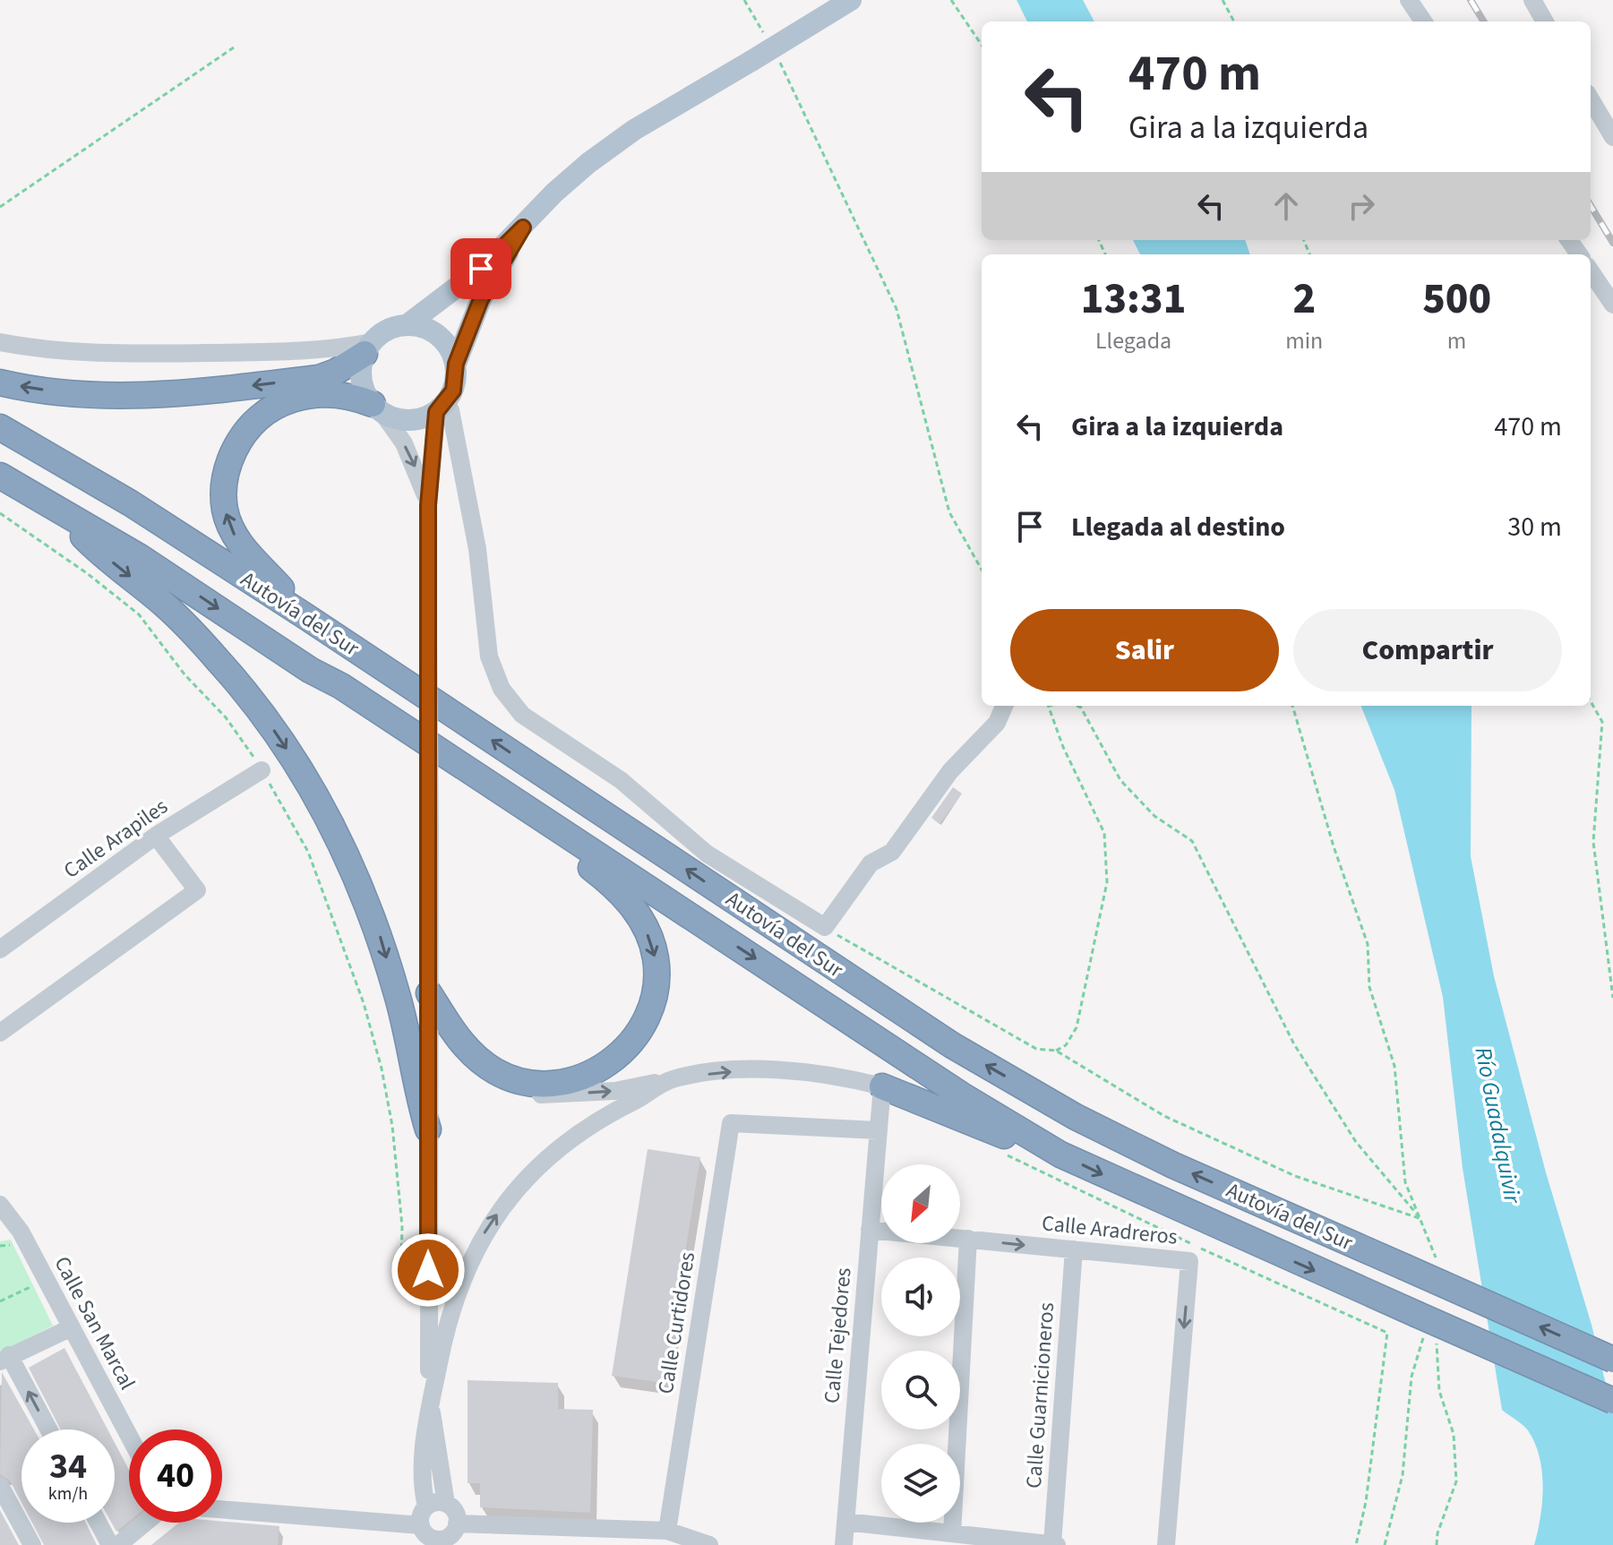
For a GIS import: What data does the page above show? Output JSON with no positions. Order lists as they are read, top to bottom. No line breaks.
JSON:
{"streets":{"highway":["Autovía del Sur"],"street":["Calle Arapiles","Calle Aradreros","Calle San Marcal","Calle Curtidores","Calle Tejedores","Calle Guarnicioneros"]},"crossings":[["Calle Aradreros","Calle Tejedores"],["Calle Aradreros","Calle Guarnicioneros"],["Calle Curtidores","Calle Tejedores"]],"water":["Río Guadalquivir"],"north":"bottom left","page":{"turn":["470 m","Gira a la izquierda"],"eta":["13:31","Llegada","2","min","500","m"],"list":[{"name":"Gira a la izquierda","value":"470 m"},{"name":"Llegada al destino","value":"30 m"}],"buttons":["Salir","Compartir"],"speed":"34 km/h","limit":"40"}}
